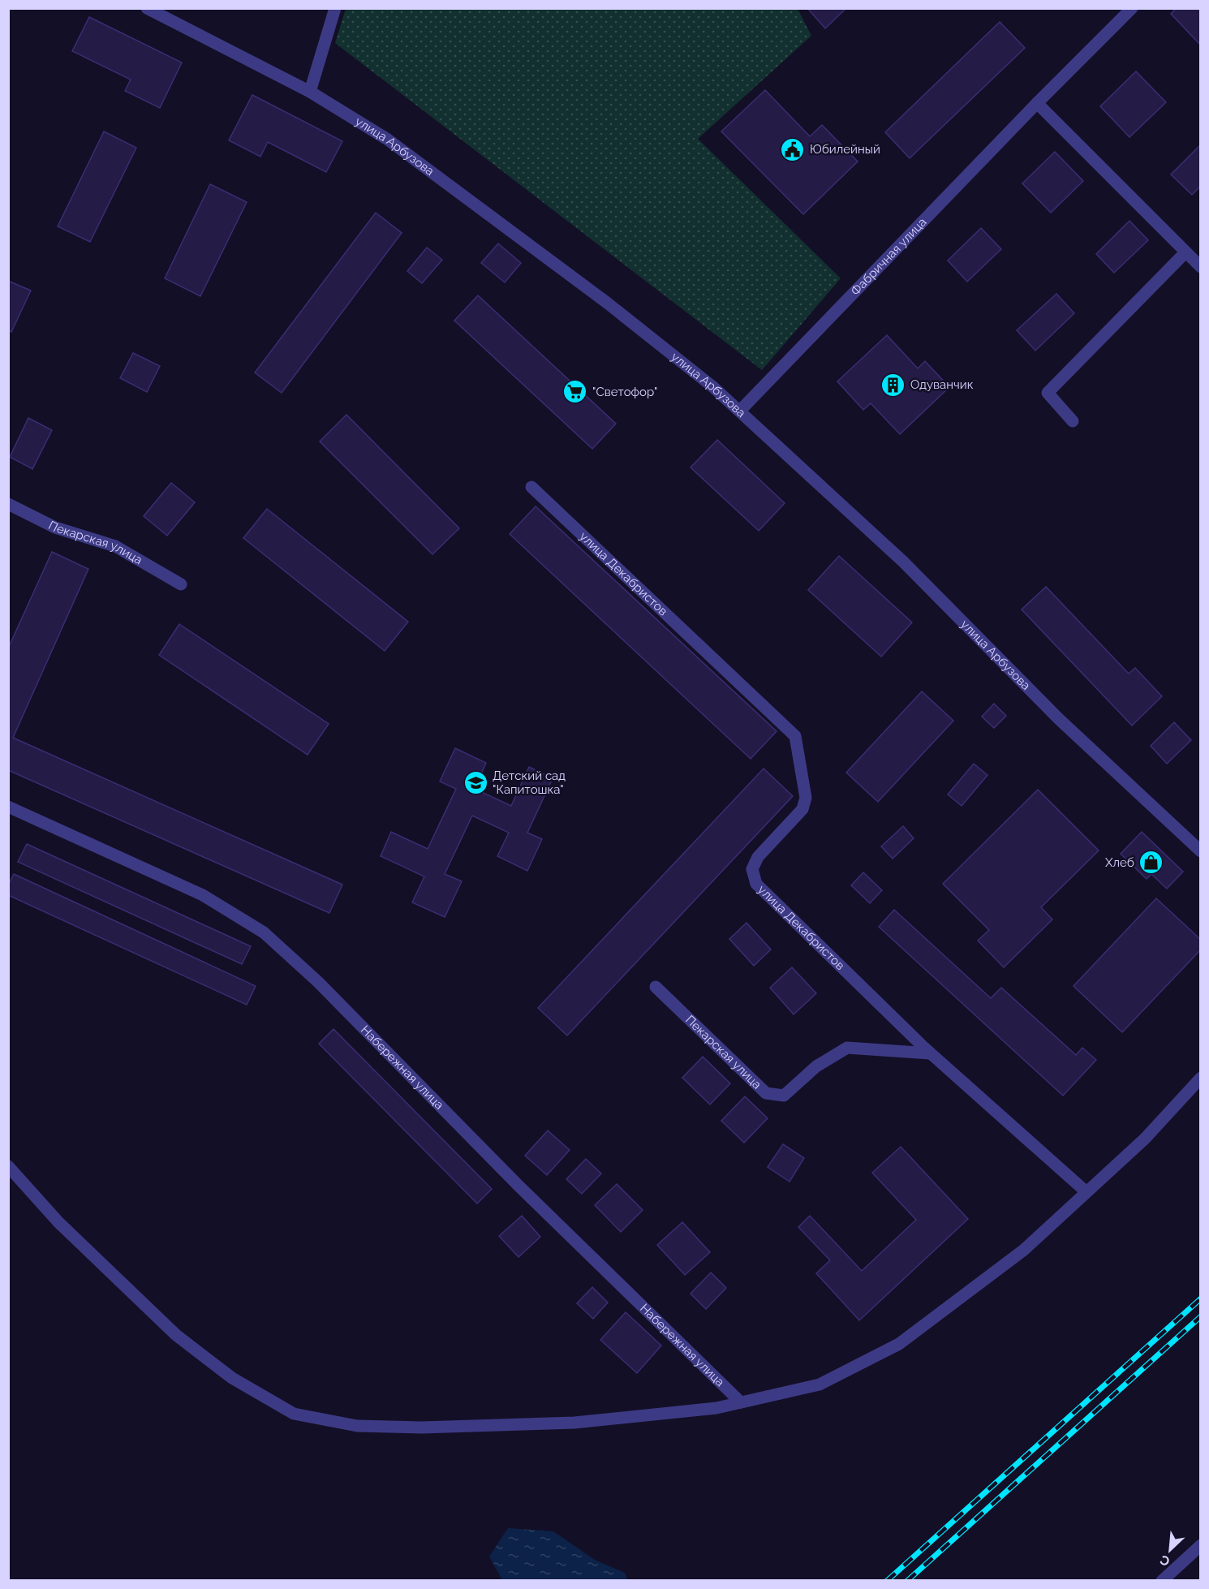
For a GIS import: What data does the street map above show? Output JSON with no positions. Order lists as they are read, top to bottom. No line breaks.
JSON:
{"streets":{"street":["улица Арбузова","Фабричная улица","Пекарская улица","улица Декабристов","Набережная улица"]},"crossings":[["улица Арбузова","Фабричная улица"],["Пекарская улица","улица Декабристов"]],"places":{"public building":["Юбилейный"],"building":["Одуванчик"],"supermarket":["\"Светофор\""],"school or university":["Детский сад \"Капитошка\""],"shop":["Хлеб"]},"north":"bottom left"}
